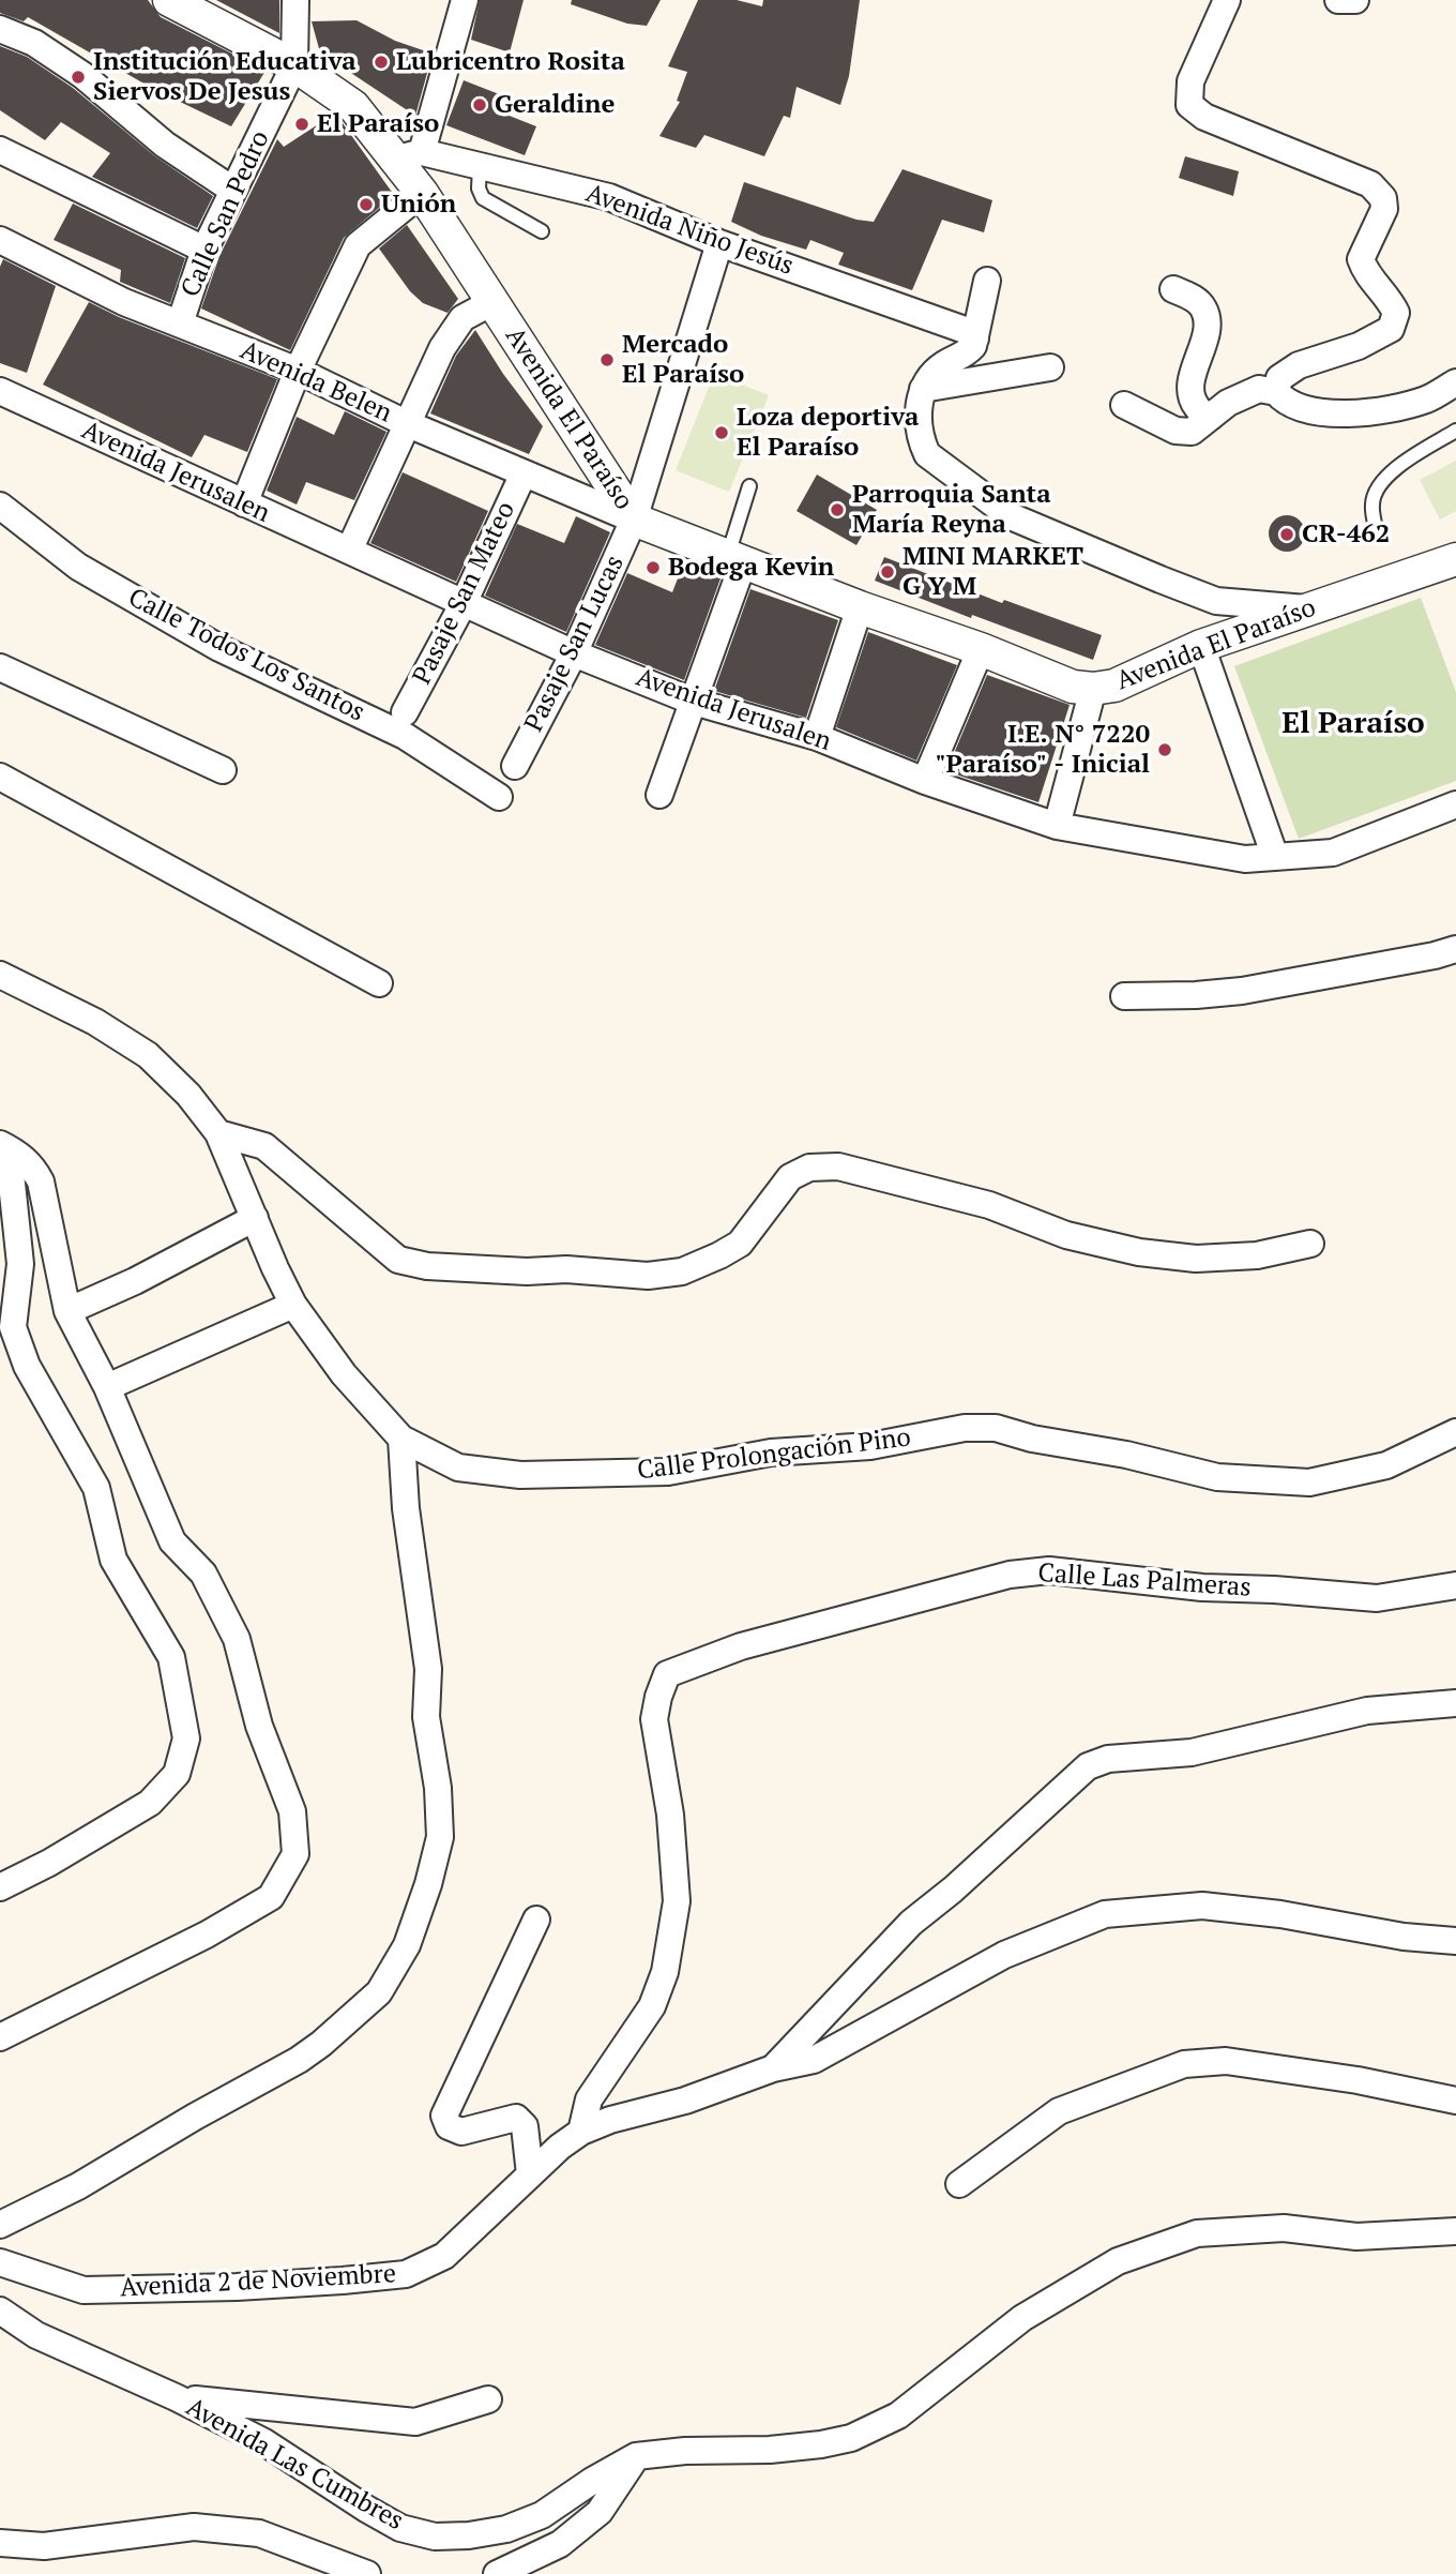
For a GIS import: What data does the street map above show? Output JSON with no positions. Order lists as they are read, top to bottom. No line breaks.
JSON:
{"streets":{"street":["Calle San Pedro","Avenida Niño Jesús","Avenida Belen","Avenida El Paraíso","Avenida Jerusalen","Pasaje San Mateo","Pasaje San Lucas","Calle Todos Los Santos","Calle Prolongación Pino","Calle Las Palmeras","Avenida 2 de Noviembre","Avenida Las Cumbres"]},"crossings":[["Calle San Pedro","Avenida Belen"],["Calle San Pedro","Avenida El Paraíso"],["Avenida Niño Jesús","Avenida El Paraíso"],["Avenida Niño Jesús","Pasaje San Lucas"],["Avenida Belen","Avenida El Paraíso"],["Avenida Belen","Pasaje San Mateo"],["Avenida Belen","Pasaje San Lucas"],["Avenida El Paraíso","Pasaje San Lucas"],["Avenida Jerusalen","Pasaje San Mateo"],["Avenida Jerusalen","Pasaje San Lucas"],["Calle Las Palmeras","Avenida 2 de Noviembre"]],"districts":["El Paraíso"],"places":["Lubricentro Rosita","Institución Educativa Siervos De Jesus","Geraldine","El Paraíso","Unión","Mercado El Paraíso","Loza deportiva El Paraíso","Parroquia Santa María Reyna","CR-462","Bodega Kevin","MINI MARKET G Y M","I.E. N° 7220 \"Paraíso\" - Inicial"]}
